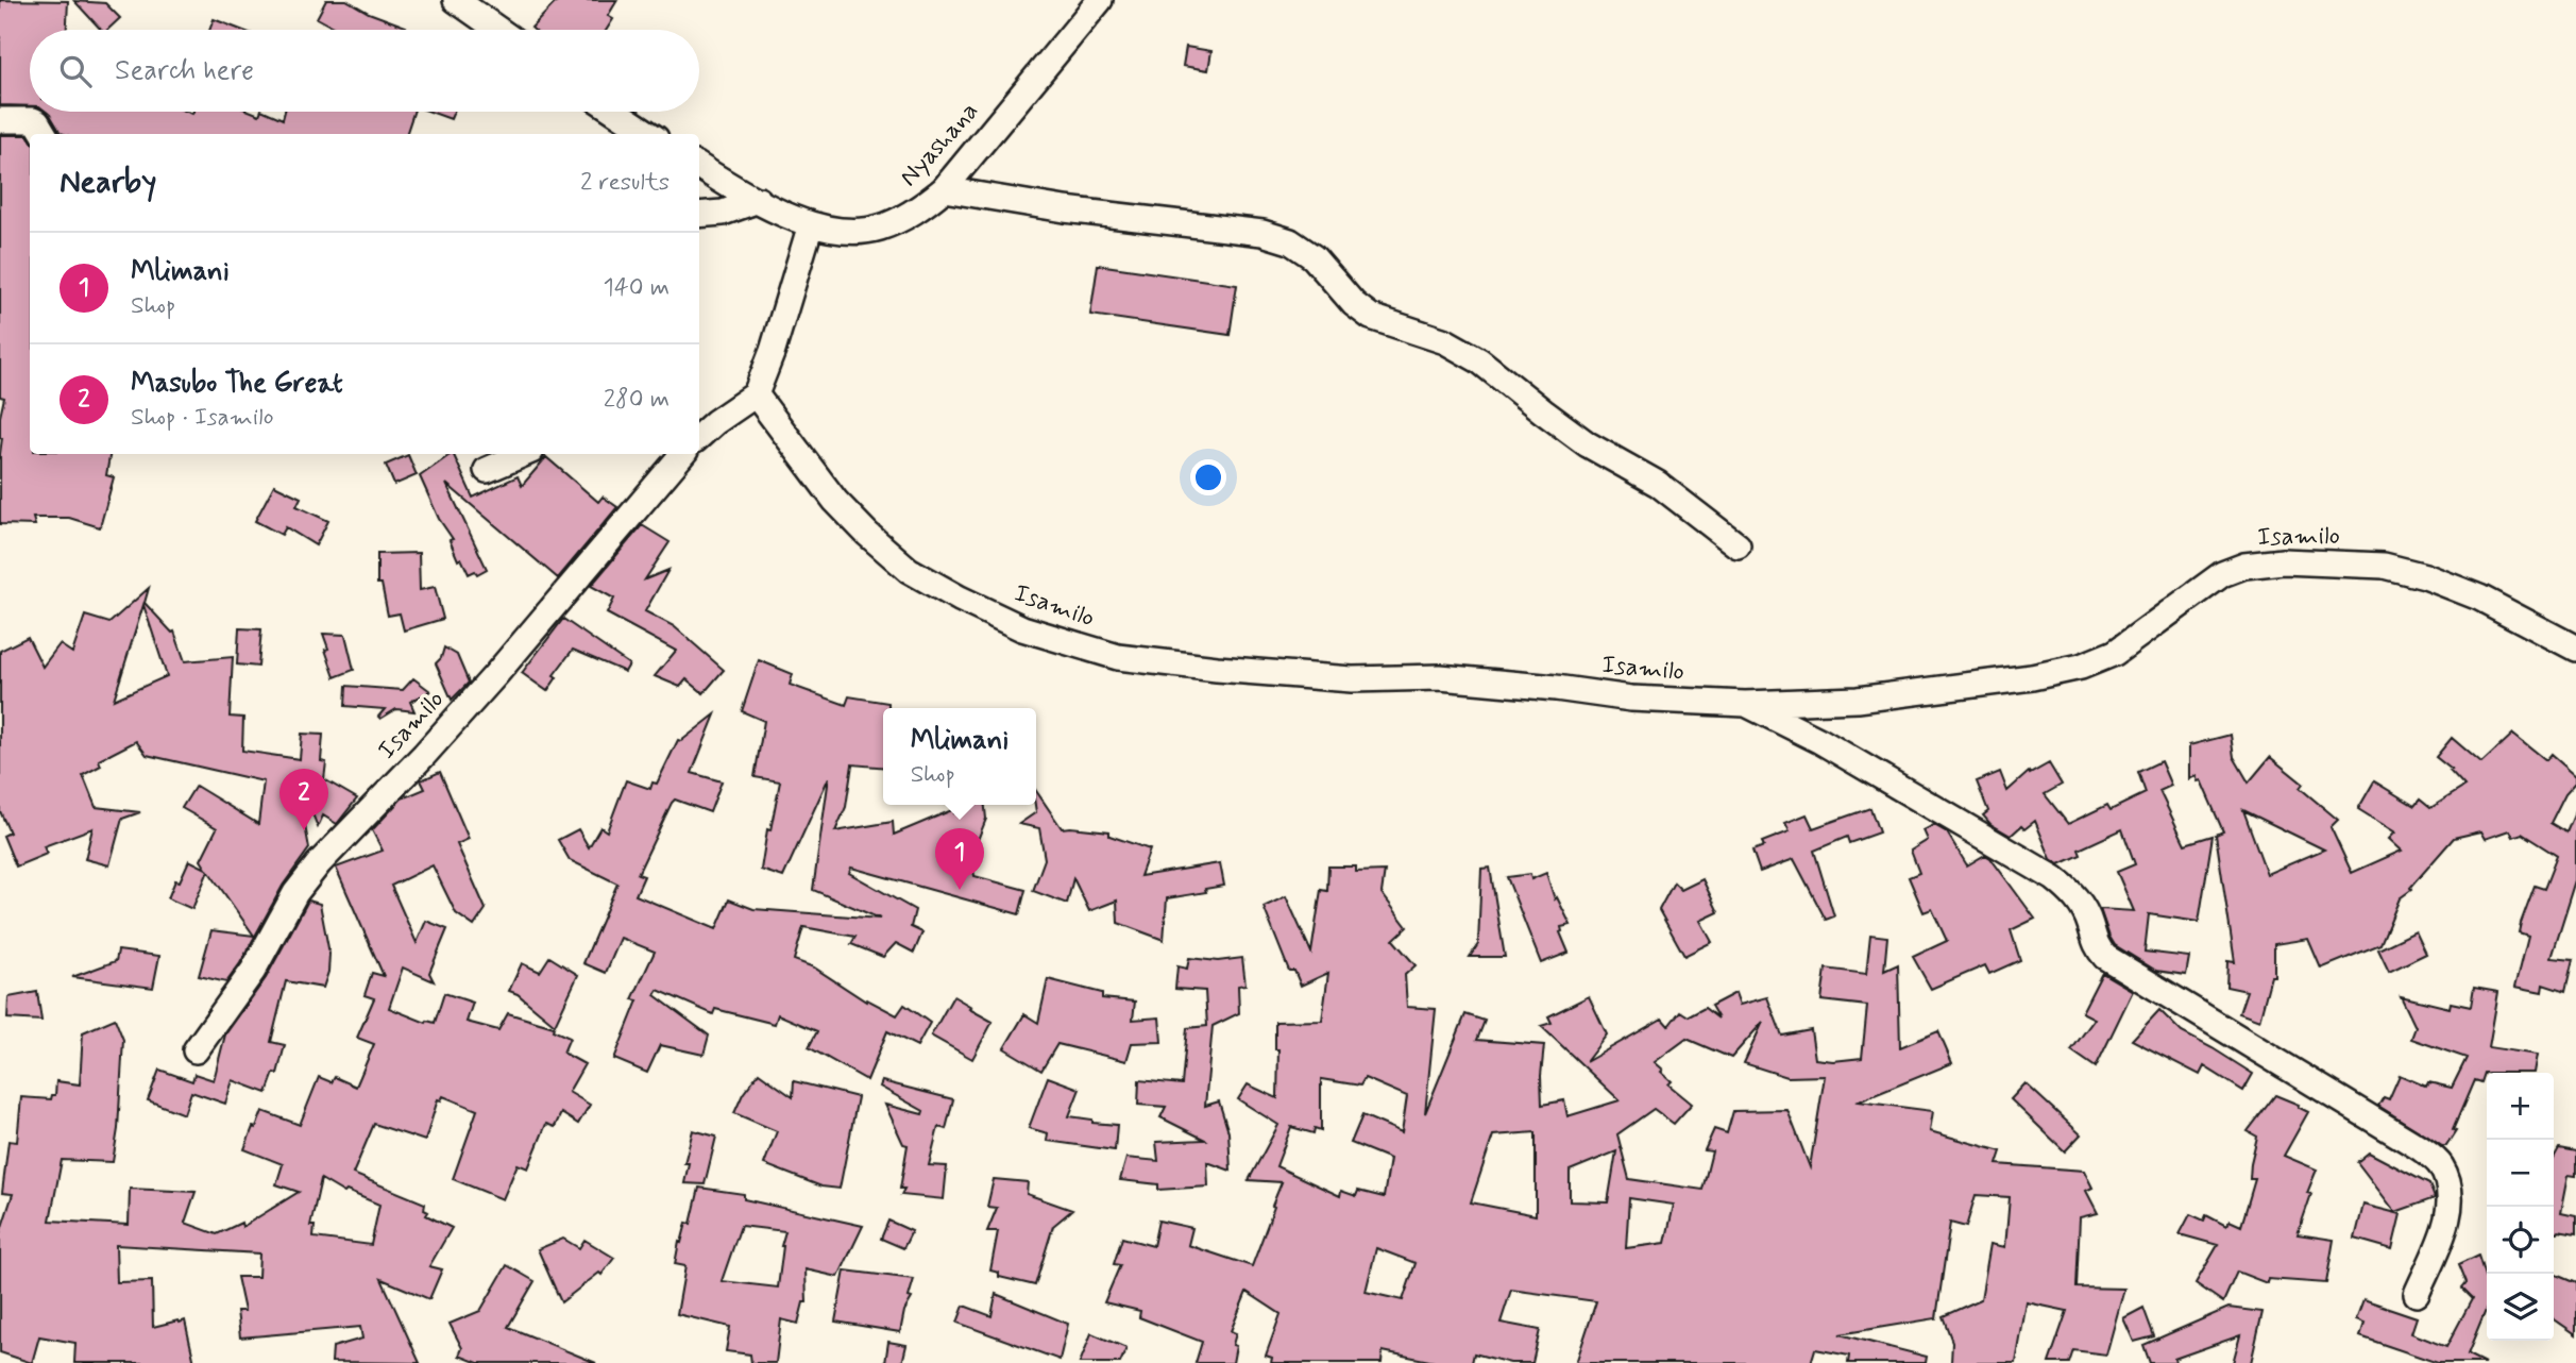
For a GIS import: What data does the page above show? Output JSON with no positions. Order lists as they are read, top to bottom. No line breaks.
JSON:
{"streets":{"street":["Nyashana","Isamilo"]},"page":{"search":"Search here","heading":["Nearby","2 results"],"list":[{"mark":"1","name":"Mlimani","note":"Shop","value":"140 m"},{"mark":"2","name":"Masubo The Great","note":"Shop · Isamilo","value":"280 m"}],"popup":["Mlimani","Shop"],"pins":["2","1"],"map_buttons":["+","−"]}}
